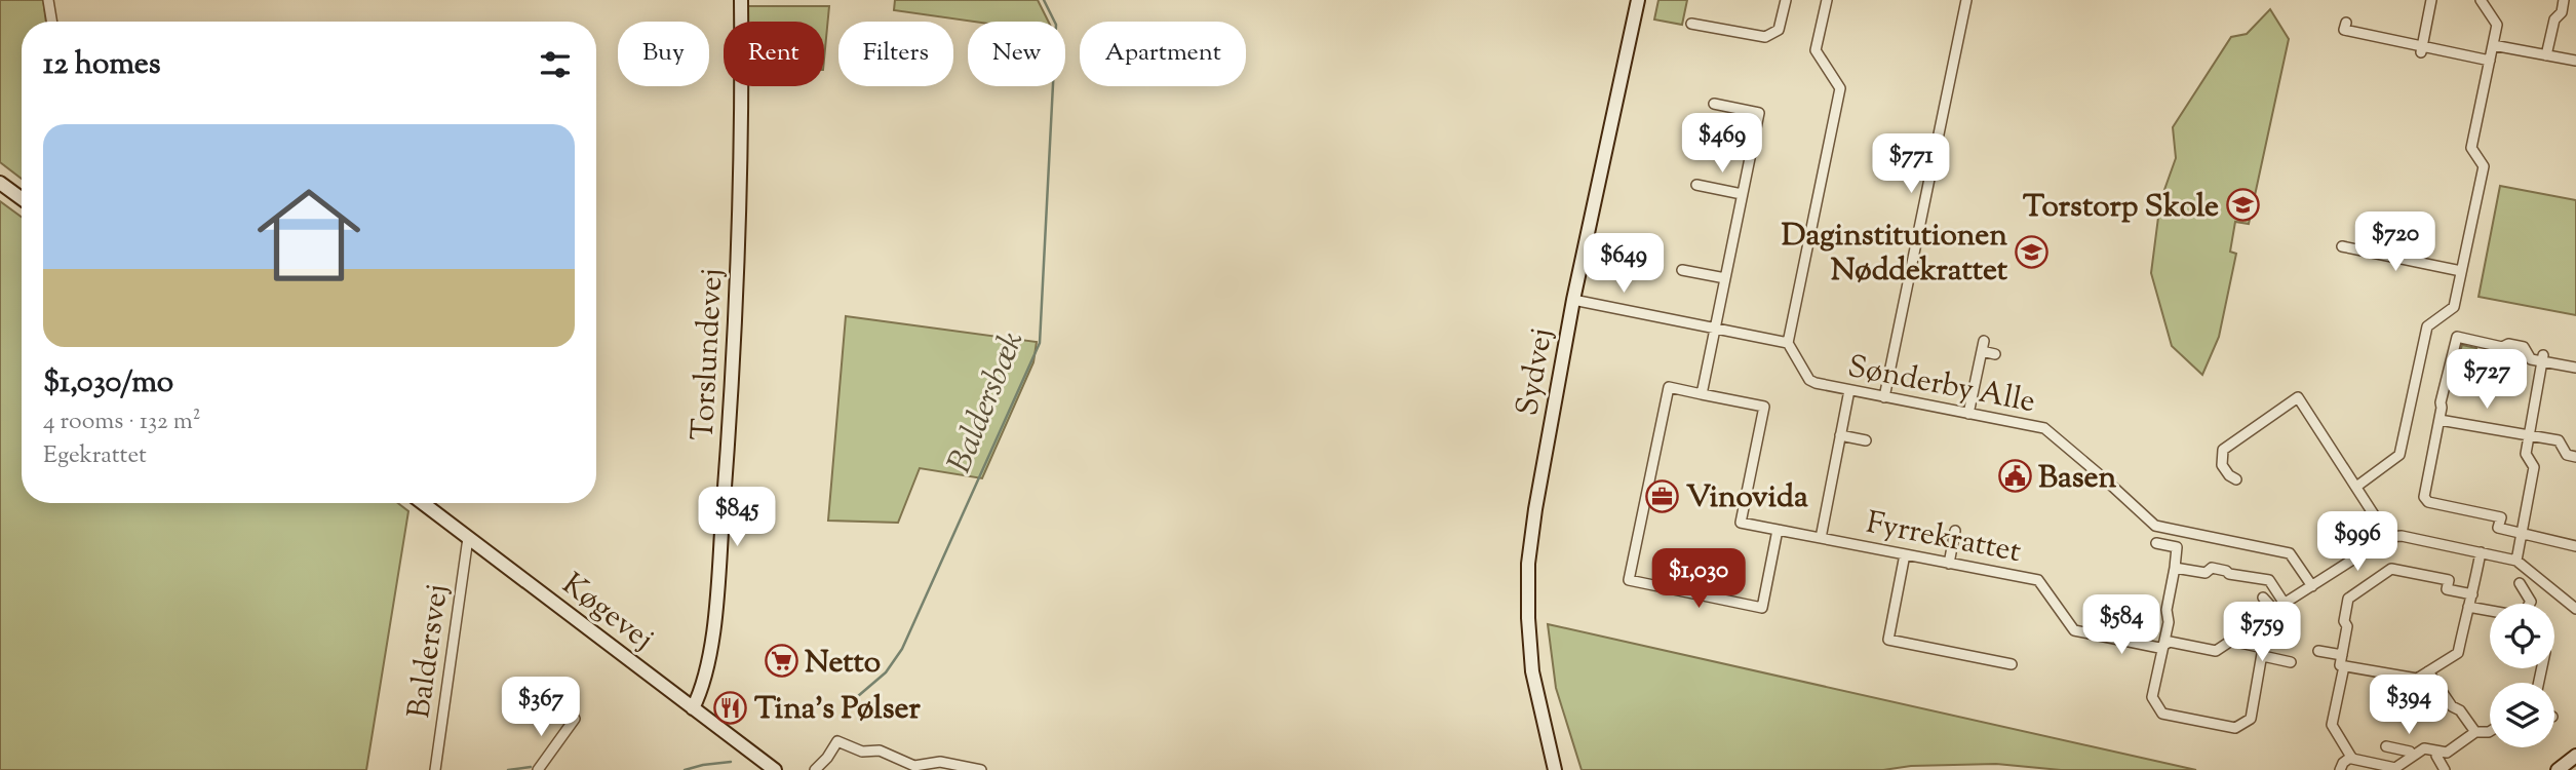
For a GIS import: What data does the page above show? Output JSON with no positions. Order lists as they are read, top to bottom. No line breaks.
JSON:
{"streets":{"street":["Torslundevej","Sydvej","Sønderby Alle","Fyrrekrattet","Køgevej","Baldersvej"]},"crossings":[["Torslundevej","Køgevej"],["Sønderby Alle","Fyrrekrattet"],["Køgevej","Baldersvej"]],"water":["Baldersbæk"],"places":{"school or university":["Torstorp Skole","Daginstitutionen Nøddekrattet"],"public building":["Basen"],"office":["Vinovida"],"supermarket":["Netto"],"restaurant":["Tina's Pølser"]},"page":{"chip":["Buy","Rent","Filters","New","Apartment"],"heading":"12 homes","list":[{"name":"$1,030/mo","note":"4 rooms · 132 m² · Egekrattet"}],"price":["$469","$771","$720","$649","$727","$845","$996","$1,030","$584","$759","$394","$367"]}}
